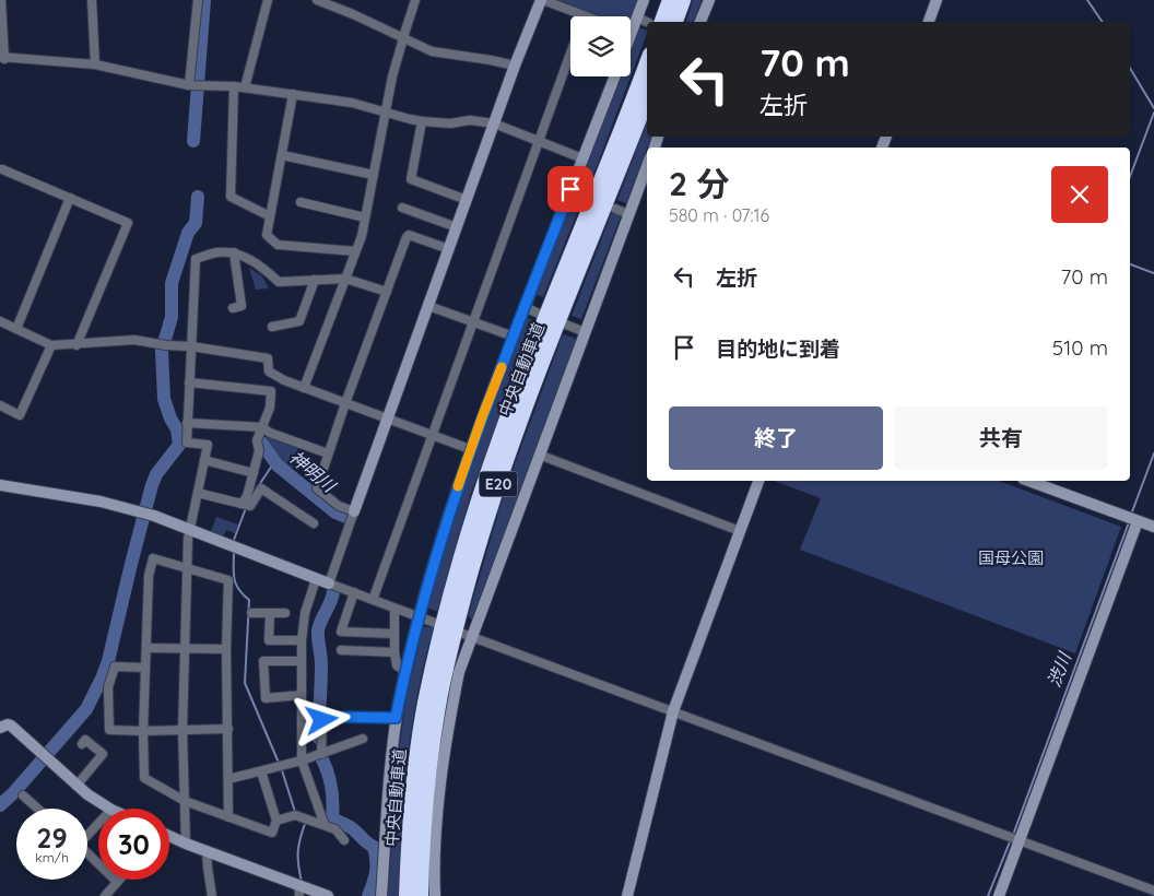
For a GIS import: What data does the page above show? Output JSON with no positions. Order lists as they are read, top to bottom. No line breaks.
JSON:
{"streets":{"highway":["中央自動車道","E20"]},"water":["神明川","渋川"],"parks":["国母公園"],"page":{"turn":["70 m","左折"],"heading":["2 分","580 m · 07:16"],"list":[{"name":"左折","value":"70 m"},{"name":"目的地に到着","value":"510 m"}],"buttons":["終了","共有"],"speed":"29 km/h","limit":"30"}}
